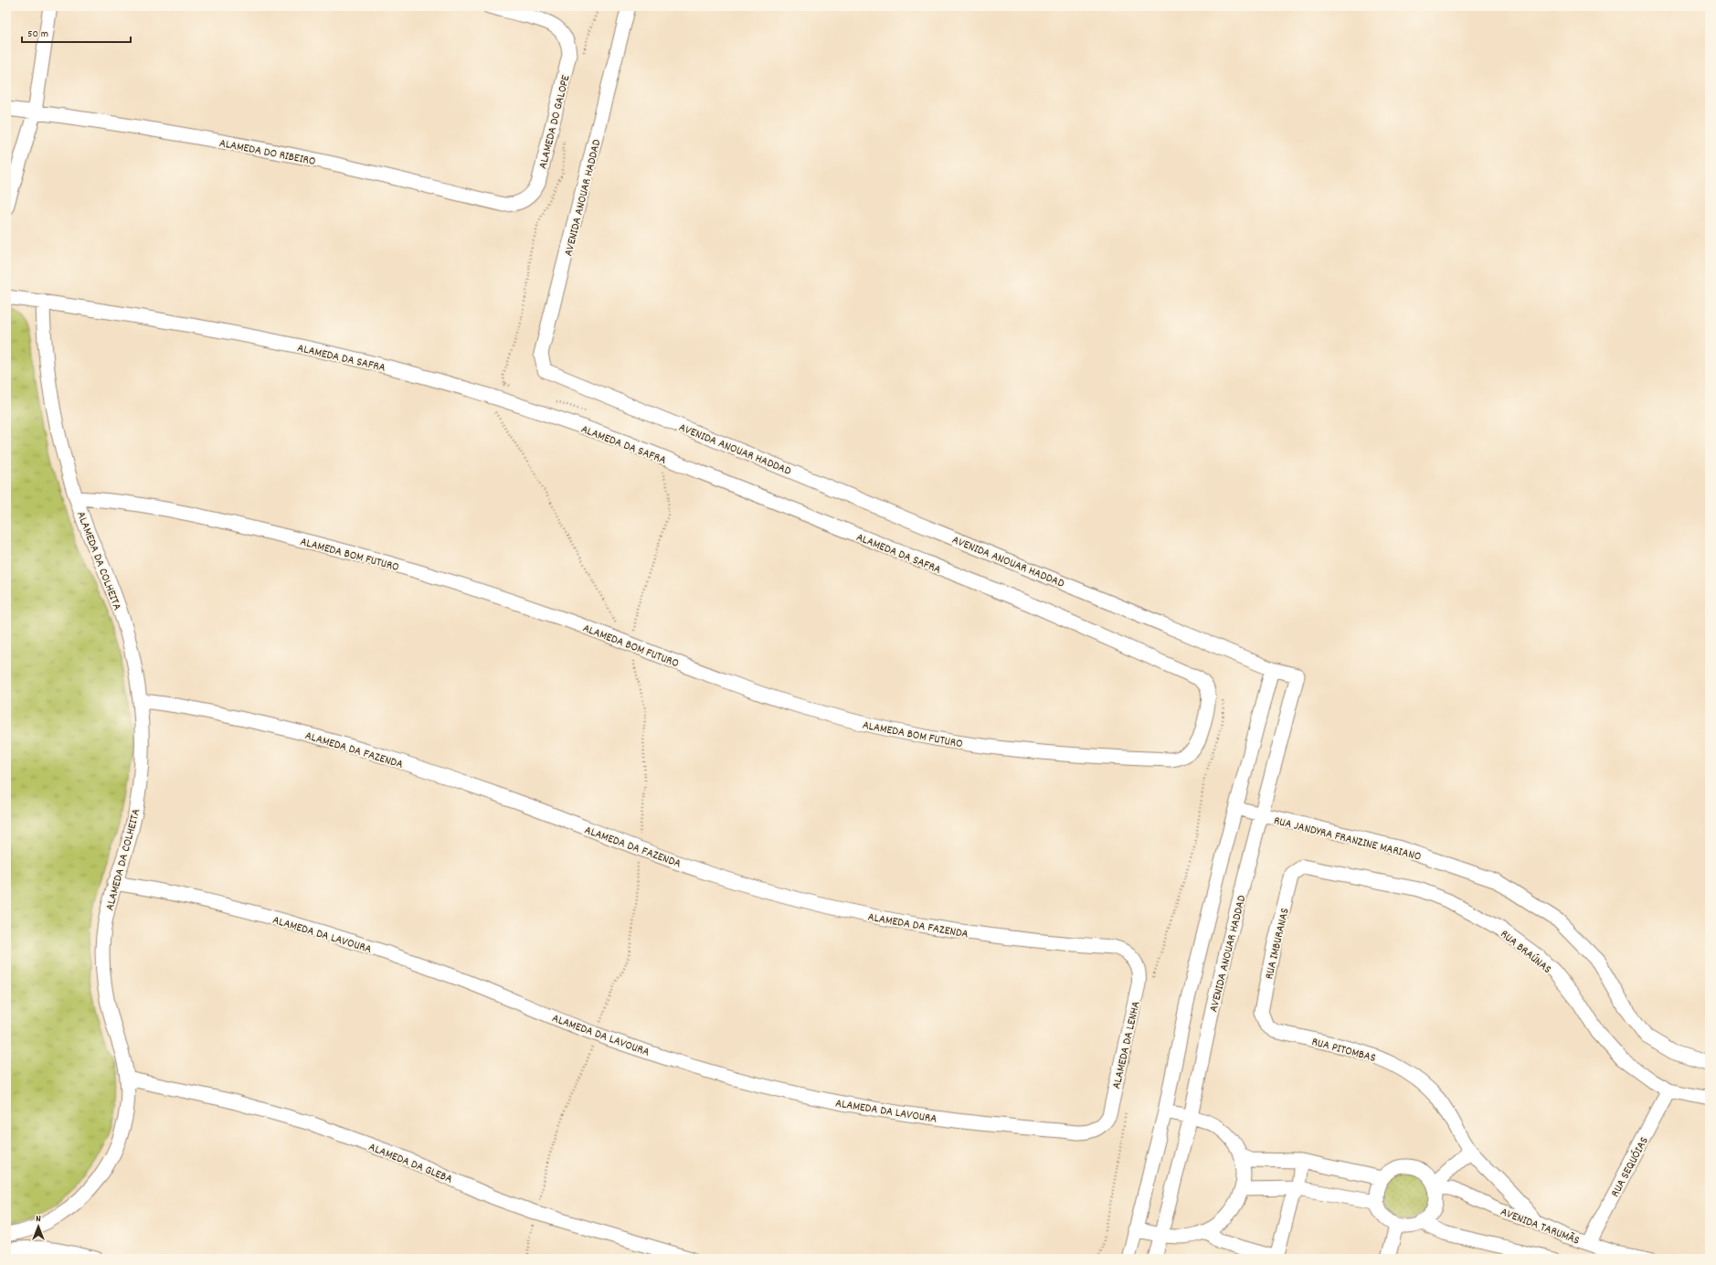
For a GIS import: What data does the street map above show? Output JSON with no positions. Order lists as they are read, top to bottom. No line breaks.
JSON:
{"streets":{"street":["ALAMEDA DO GALOPE","ALAMEDA DO RIBEIRO","AVENIDA ANOUAR HADDAD","ALAMEDA DA SAFRA","ALAMEDA BOM FUTURO","ALAMEDA DA COLHEITA","ALAMEDA DA FAZENDA","RUA JANDYRA FRANZINE MARIANO","ALAMEDA DA LAVOURA","RUA IMBURANAS","RUA BRAÚNAS","ALAMEDA DA LENHA","RUA PITOMBAS","ALAMEDA DA GLEBA","RUA SEQUÓIAS","AVENIDA TARUMÃS"]},"crossings":[["ALAMEDA DO GALOPE","ALAMEDA DO RIBEIRO"],["AVENIDA ANOUAR HADDAD","RUA JANDYRA FRANZINE MARIANO"],["ALAMEDA DA SAFRA","ALAMEDA BOM FUTURO"],["ALAMEDA DA SAFRA","ALAMEDA DA COLHEITA"],["ALAMEDA BOM FUTURO","ALAMEDA DA COLHEITA"],["ALAMEDA DA COLHEITA","ALAMEDA DA FAZENDA"],["ALAMEDA DA COLHEITA","ALAMEDA DA LAVOURA"],["ALAMEDA DA COLHEITA","ALAMEDA DA GLEBA"],["ALAMEDA DA FAZENDA","ALAMEDA DA LENHA"],["ALAMEDA DA LAVOURA","ALAMEDA DA LENHA"],["RUA IMBURANAS","RUA BRAÚNAS"],["RUA IMBURANAS","RUA PITOMBAS"],["RUA BRAÚNAS","RUA SEQUÓIAS"],["RUA PITOMBAS","AVENIDA TARUMÃS"],["RUA SEQUÓIAS","AVENIDA TARUMÃS"]],"scale_bar":"50 m","north":"top"}
